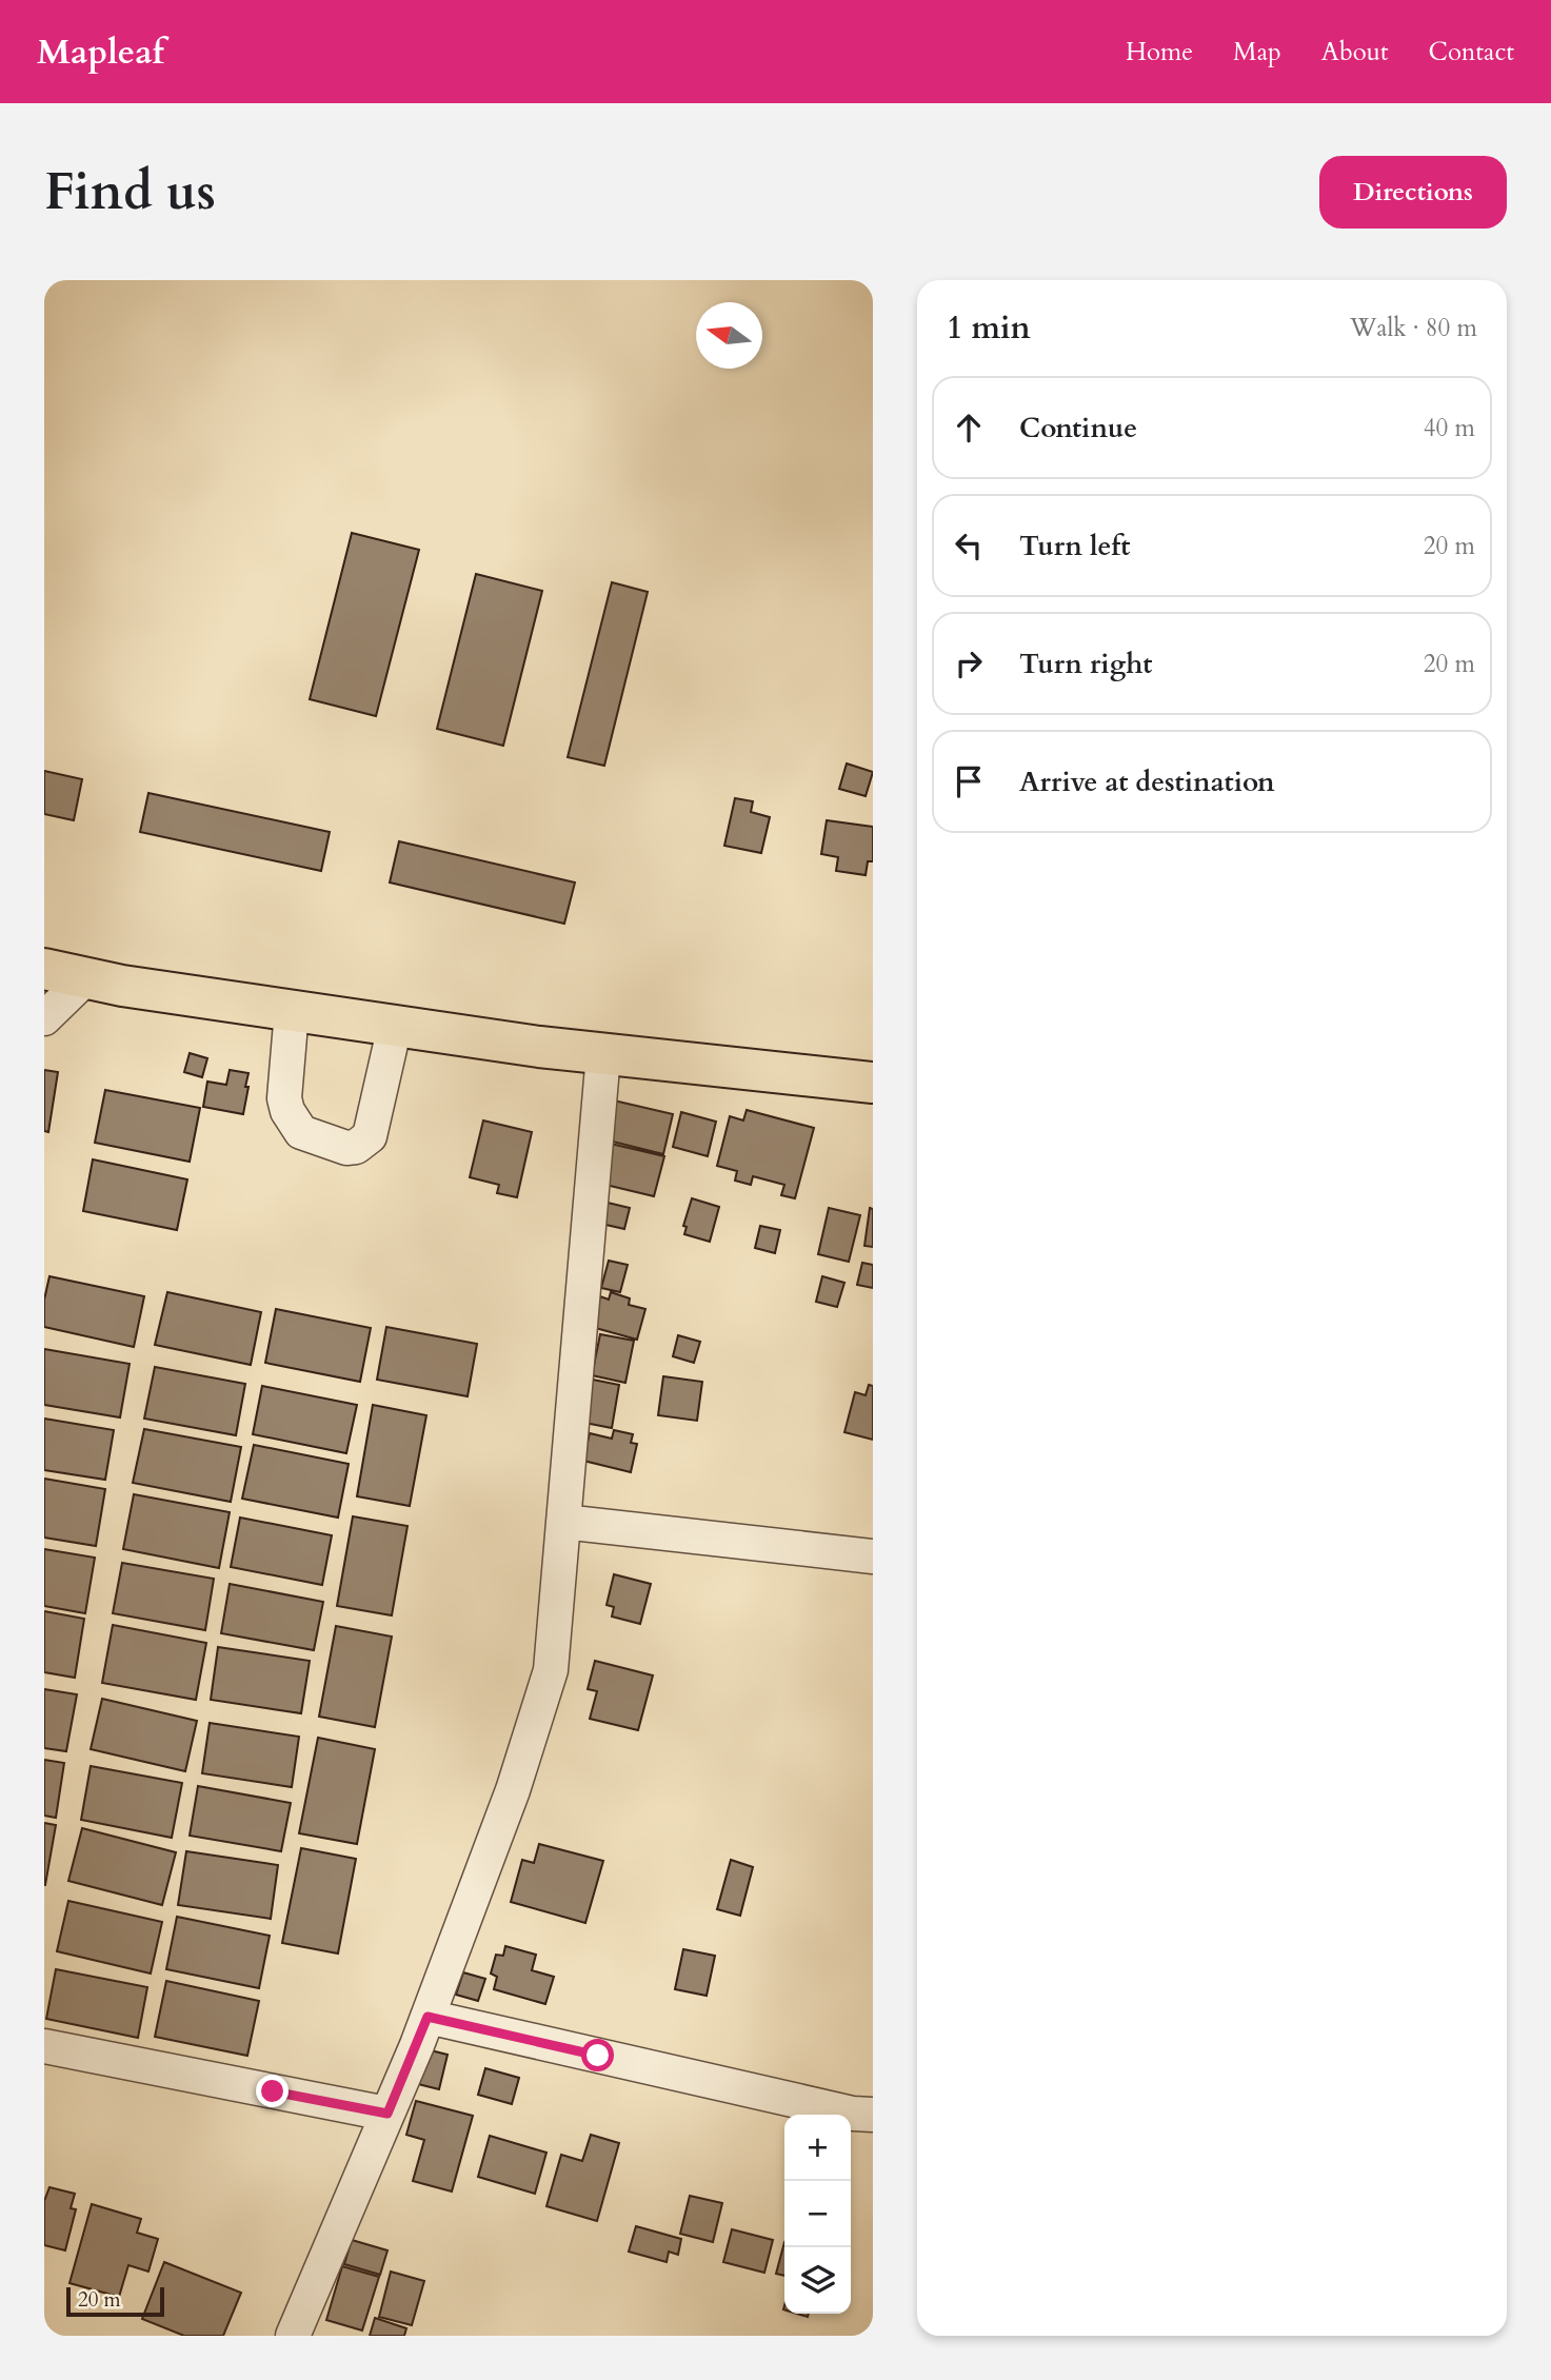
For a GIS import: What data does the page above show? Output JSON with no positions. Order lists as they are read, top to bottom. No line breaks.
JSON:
{"scale_bar":"20 m","north":"left","page":{"header":"Mapleaf","nav":["Home","Map","About","Contact"],"buttons":"Directions","title":"Find us","heading":["1 min","Walk · 80 m"],"list":[["Continue","40 m"],["Turn left","20 m"],["Turn right","20 m"],"Arrive at destination"],"map_buttons":["+","−"],"scale":"20 m"}}
